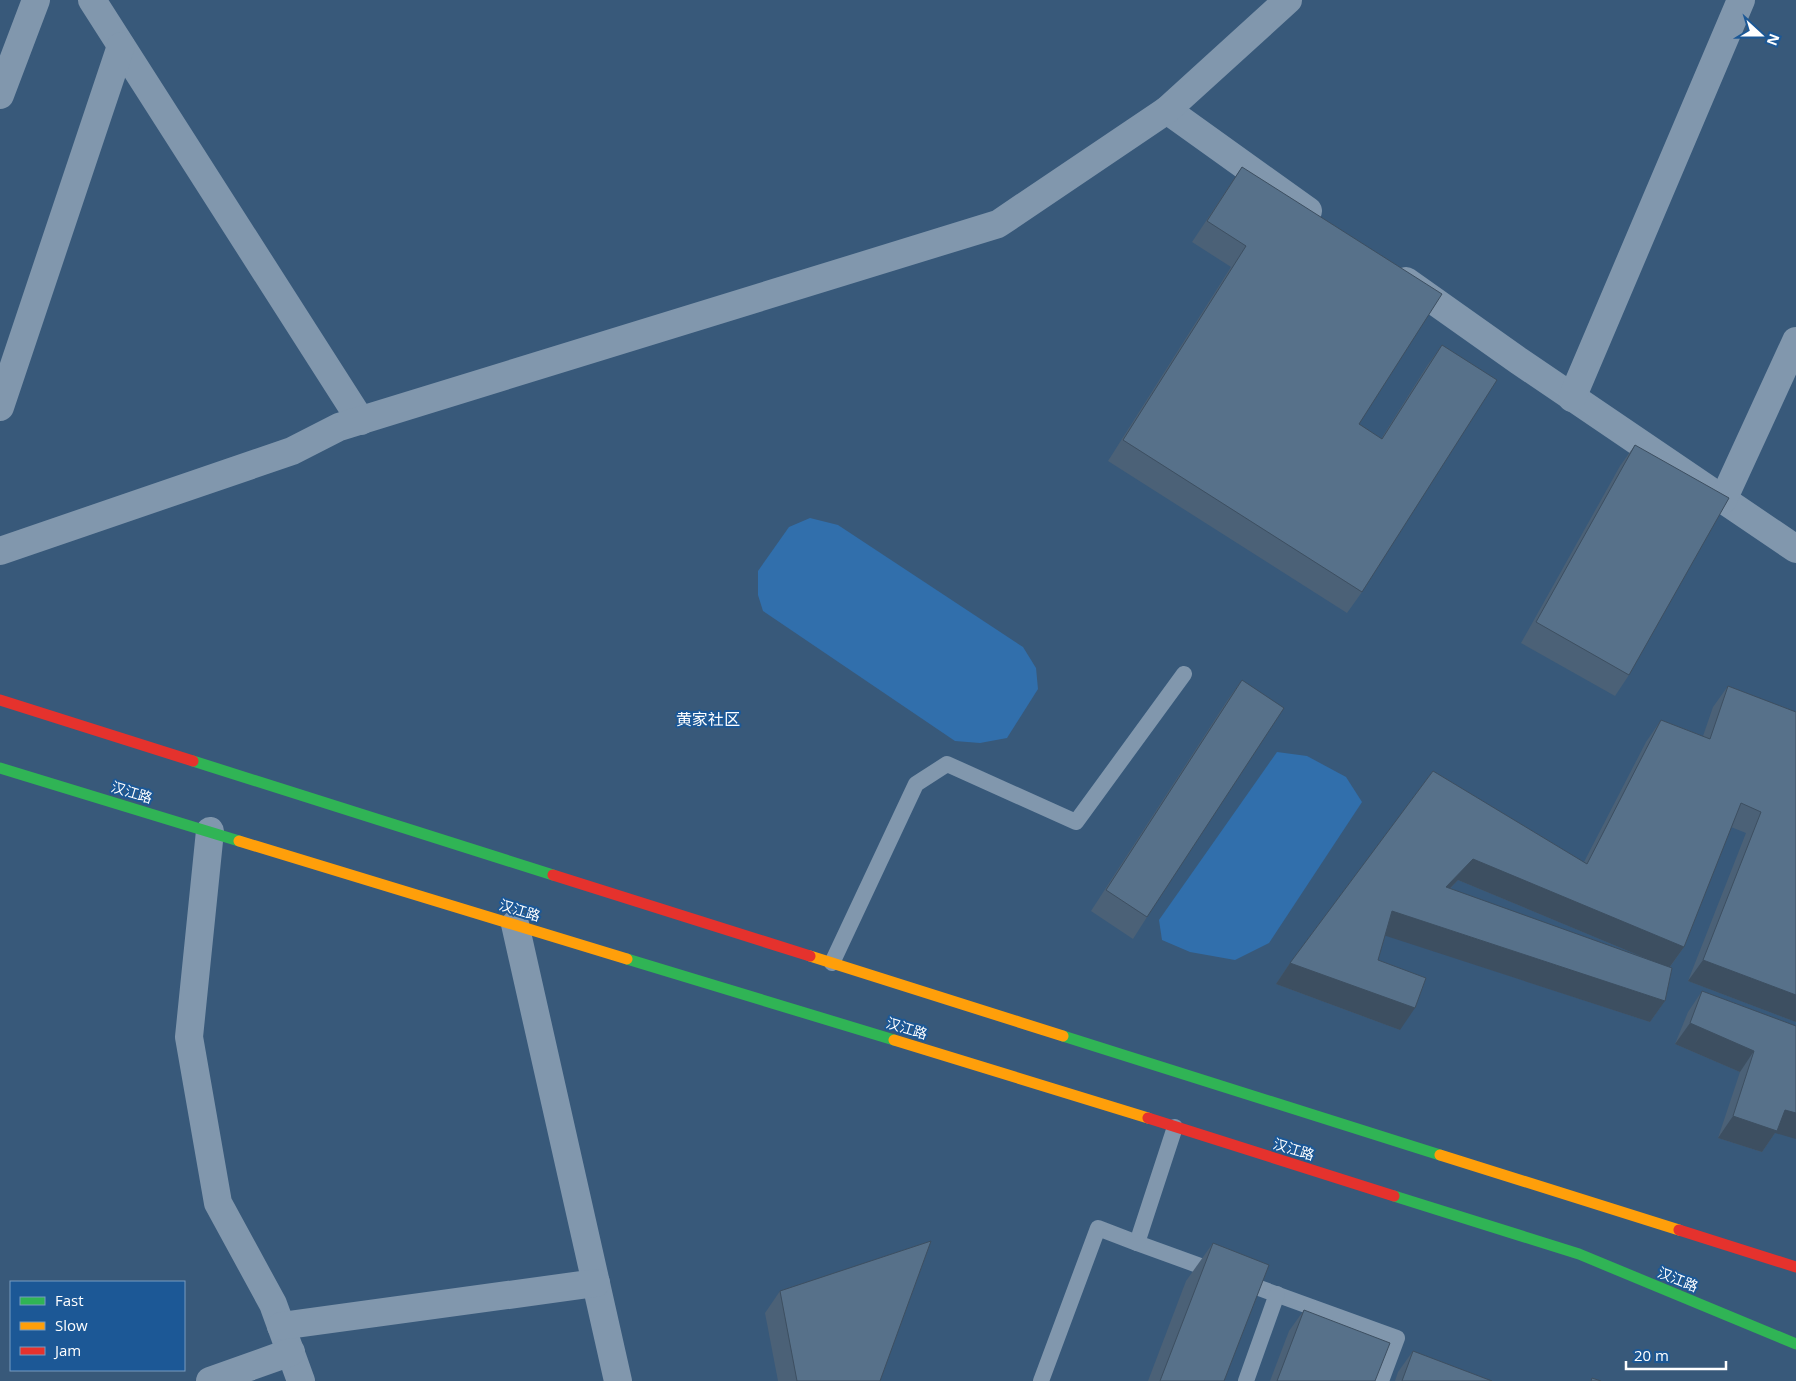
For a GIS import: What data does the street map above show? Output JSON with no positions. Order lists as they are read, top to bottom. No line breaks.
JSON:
{"streets":{"main road":["汉江路"]},"districts":["黄家社区"],"legend":["Fast","Slow","Jam"],"scale_bar":"20 m","north":"right"}
